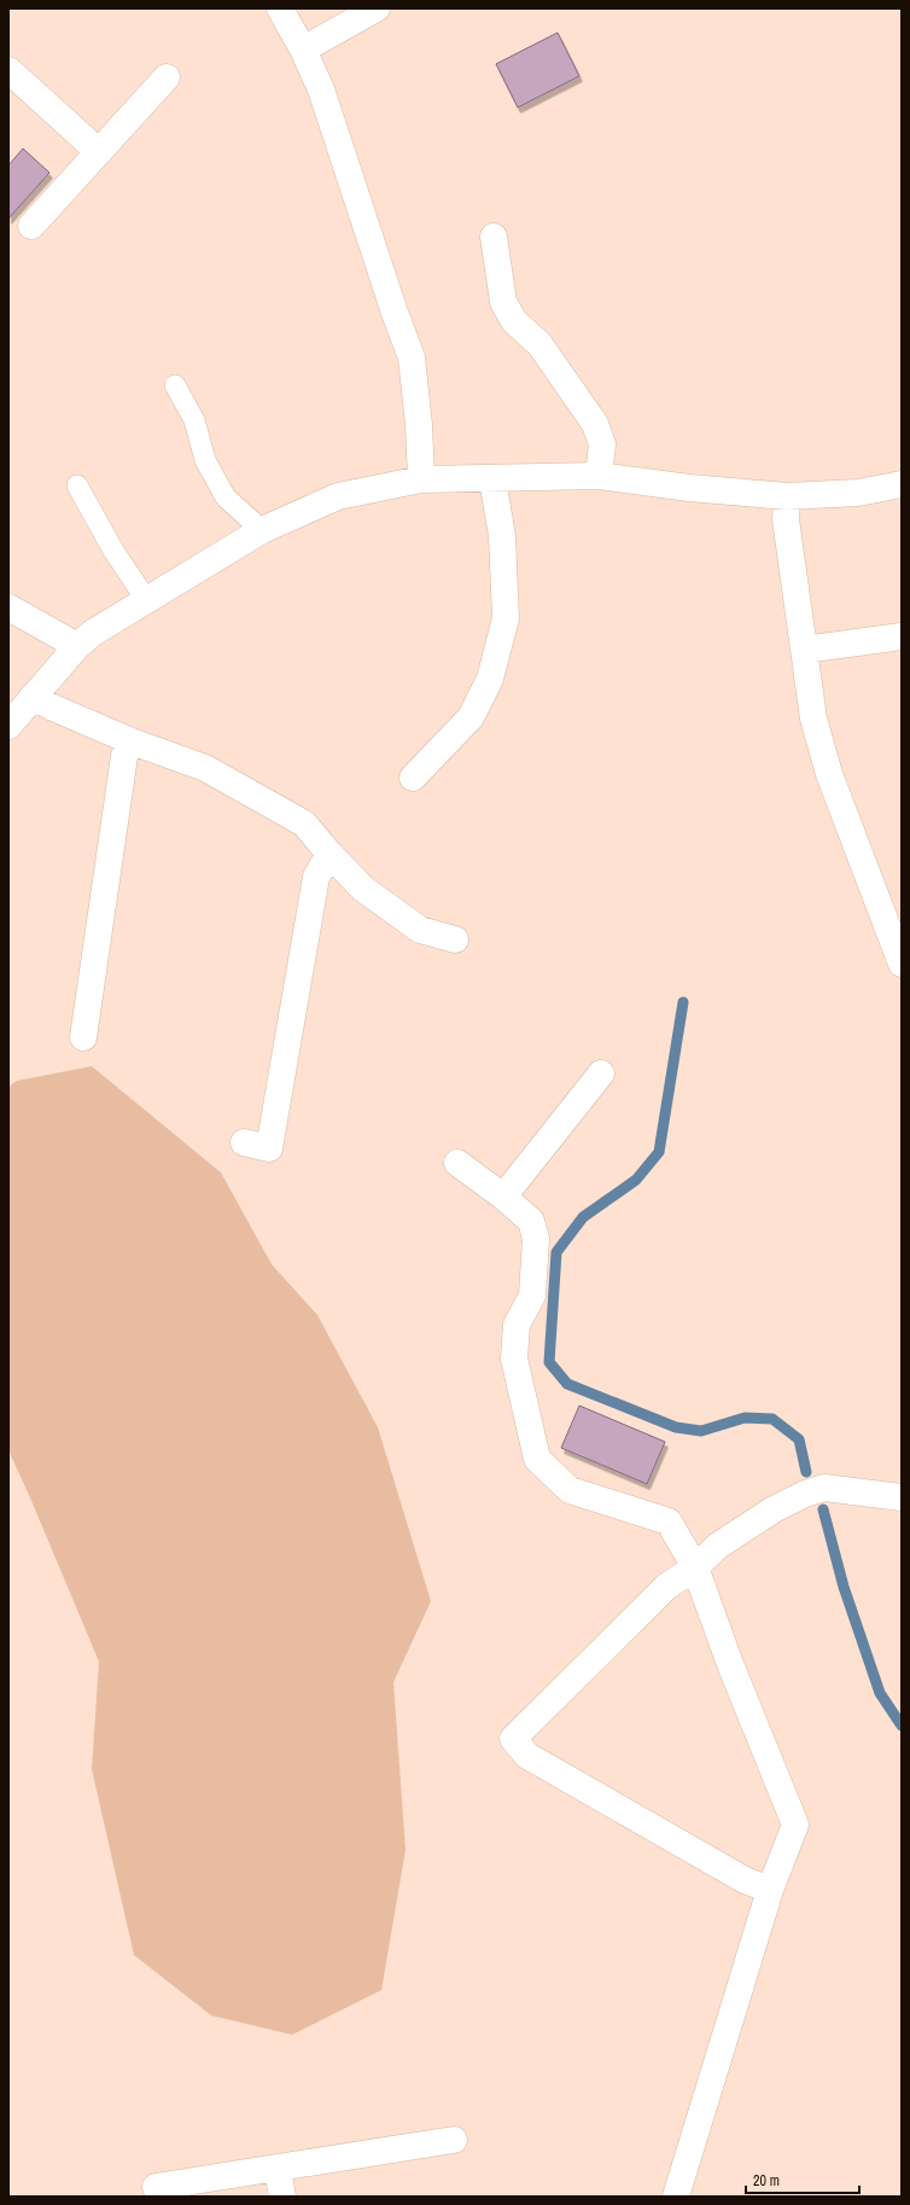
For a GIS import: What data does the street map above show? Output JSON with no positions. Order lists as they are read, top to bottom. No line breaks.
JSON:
{"scale_bar":"20 m"}
